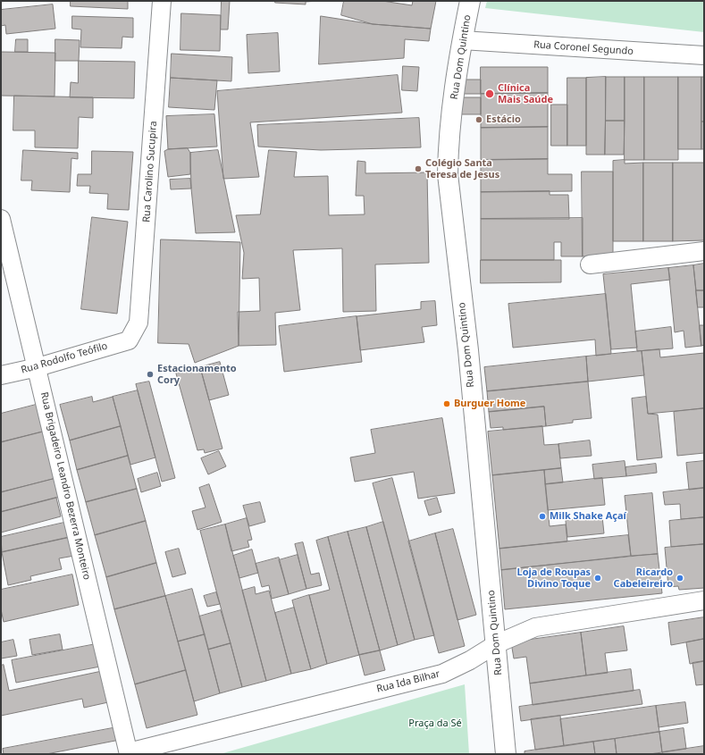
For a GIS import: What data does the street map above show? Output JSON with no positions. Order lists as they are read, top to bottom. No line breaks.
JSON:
{"streets":{"main road":["Rua Dom Quintino"],"street":["Rua Coronel Segundo","Rua Carolino Sucupira","Rua Rodolfo Teófilo","Rua Brigadeiro Leandro Bezerra Monteiro","Rua Ida Bilhar"]},"crossings":[["Rua Coronel Segundo","Rua Dom Quintino"],["Rua Dom Quintino","Rua Ida Bilhar"],["Rua Carolino Sucupira","Rua Rodolfo Teófilo"],["Rua Rodolfo Teófilo","Rua Brigadeiro Leandro Bezerra Monteiro"],["Rua Brigadeiro Leandro Bezerra Monteiro","Rua Ida Bilhar"]],"parks":["Praça da Sé"],"places":["Clínica Mais Saúde","Estácio","Colégio Santa Teresa de Jesus","Estacionamento Cory","Burguer Home","Milk Shake Açaí","Loja de Roupas Divino Toque","Ricardo Cabeleireiro"]}
